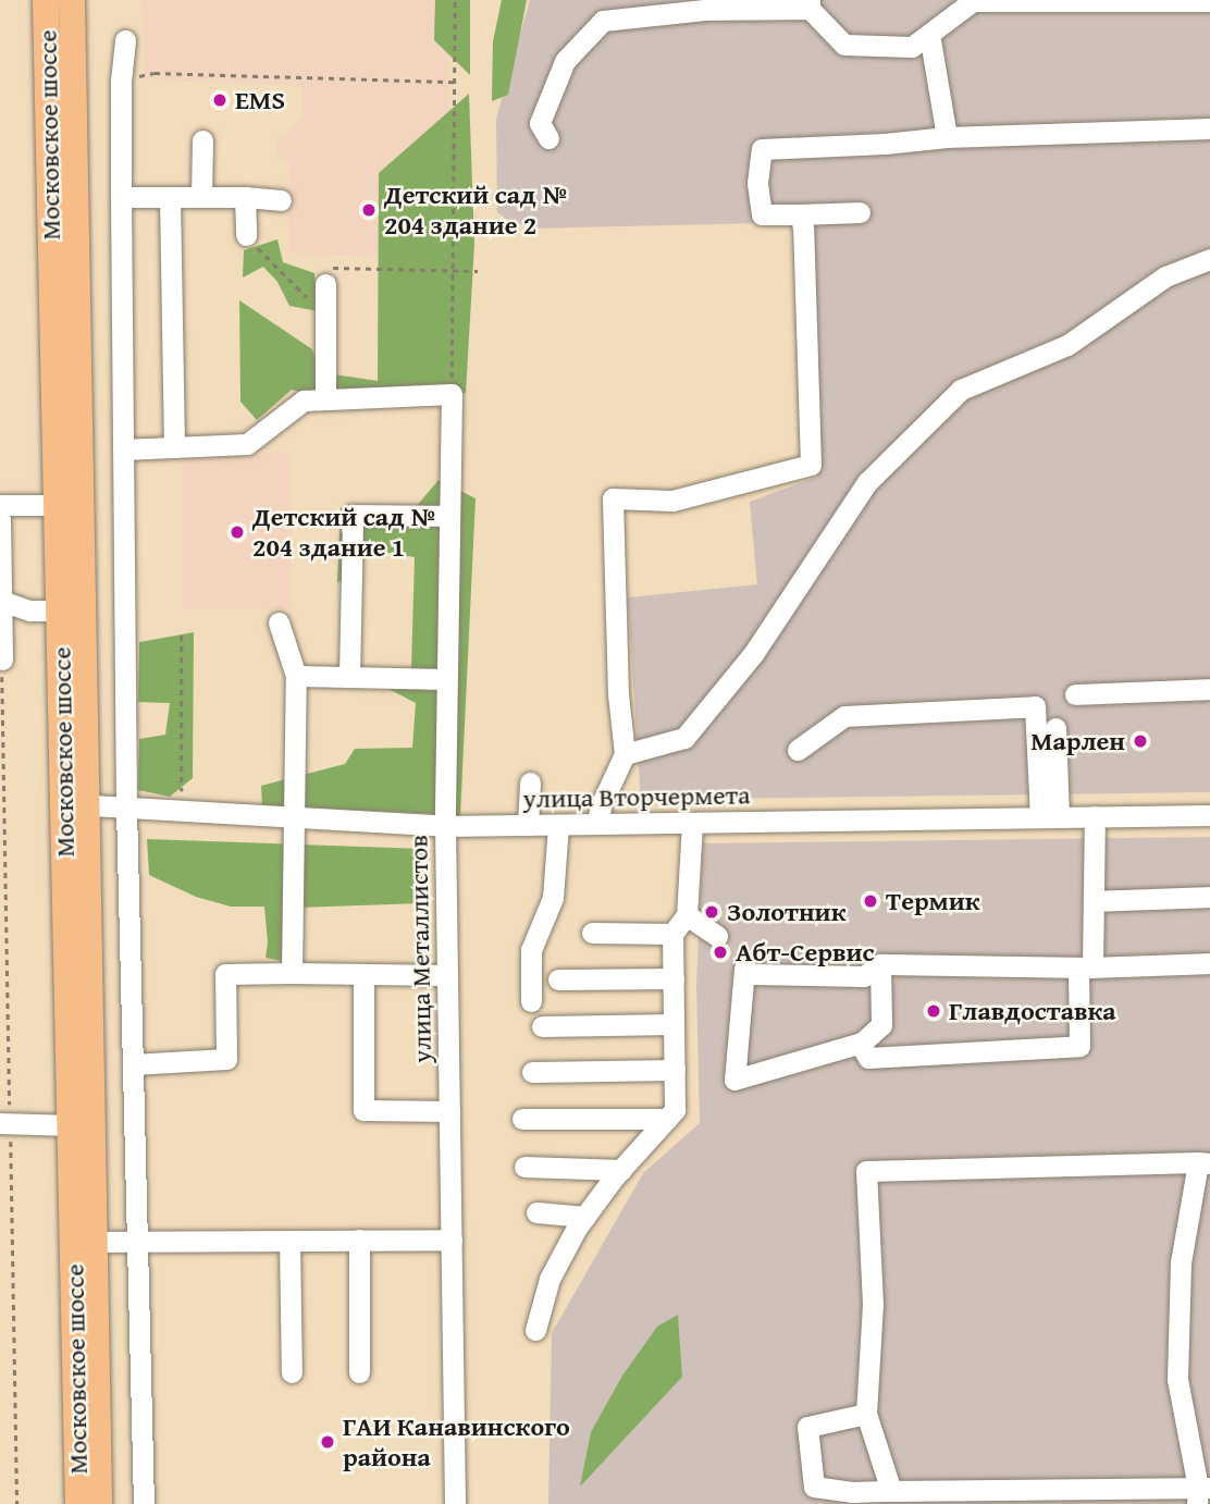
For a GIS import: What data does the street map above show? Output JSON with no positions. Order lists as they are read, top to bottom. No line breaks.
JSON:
{"streets":{"main road":["Московское шоссе"],"street":["улица Вторчермета","улица Металлистов"]},"crossings":[["Московское шоссе","улица Вторчермета"],["улица Вторчермета","улица Металлистов"]],"places":["EMS","Детский сад № 204 здание 2","Детский сад № 204 здание 1","Марлен","Термик","Золотник","Абт-Сервис","Главдоставка","ГАИ Канавинского района"]}
